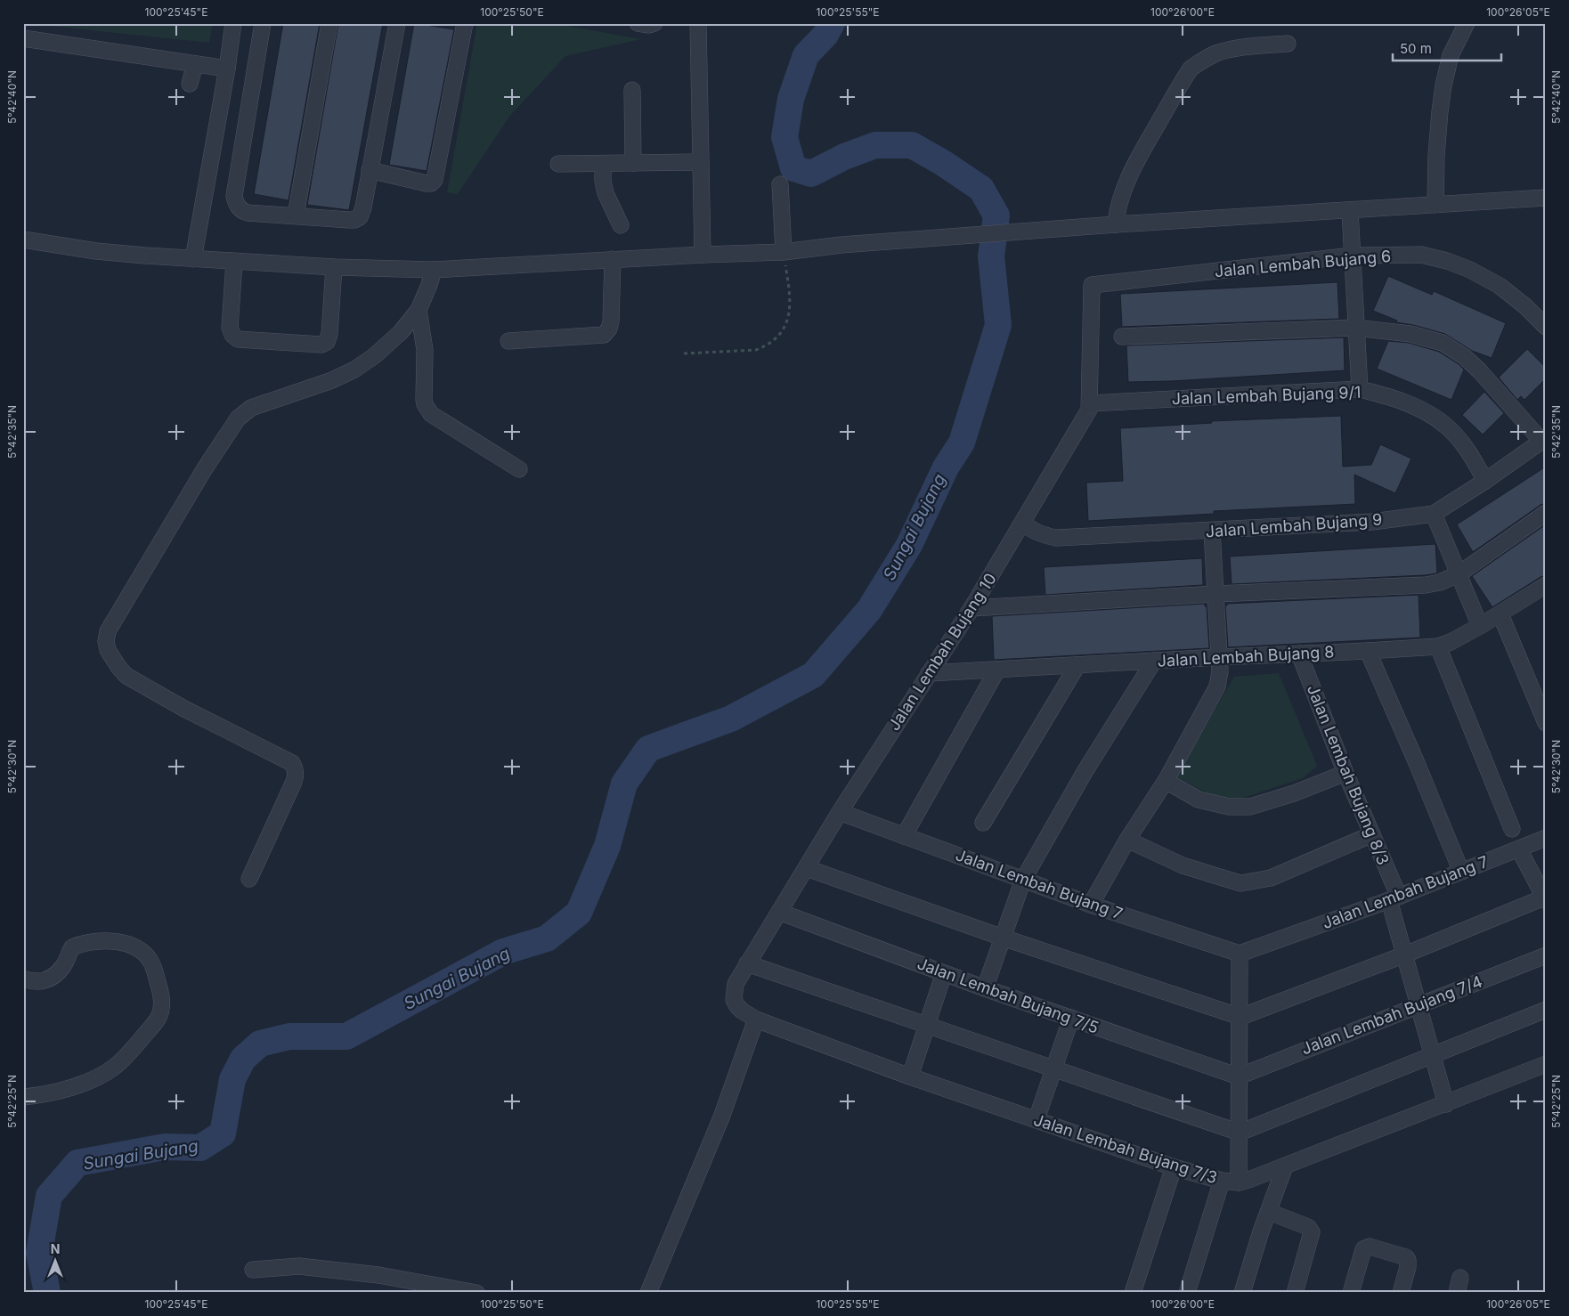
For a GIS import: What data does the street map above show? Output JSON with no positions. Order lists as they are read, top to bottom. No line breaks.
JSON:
{"streets":{"street":["Jalan Lembah Bujang 6","Jalan Lembah Bujang 9/1","Jalan Lembah Bujang 9","Jalan Lembah Bujang 10","Jalan Lembah Bujang 8","Jalan Lembah Bujang 8/3","Jalan Lembah Bujang 7","Jalan Lembah Bujang 7/5","Jalan Lembah Bujang 7/4","Jalan Lembah Bujang 7/3"]},"crossings":[["Jalan Lembah Bujang 6","Jalan Lembah Bujang 10"],["Jalan Lembah Bujang 9/1","Jalan Lembah Bujang 9"],["Jalan Lembah Bujang 9/1","Jalan Lembah Bujang 10"],["Jalan Lembah Bujang 9","Jalan Lembah Bujang 10"],["Jalan Lembah Bujang 10","Jalan Lembah Bujang 8"],["Jalan Lembah Bujang 10","Jalan Lembah Bujang 7"],["Jalan Lembah Bujang 10","Jalan Lembah Bujang 7/5"],["Jalan Lembah Bujang 10","Jalan Lembah Bujang 7/3"],["Jalan Lembah Bujang 8","Jalan Lembah Bujang 8/3"],["Jalan Lembah Bujang 8/3","Jalan Lembah Bujang 7"],["Jalan Lembah Bujang 8/3","Jalan Lembah Bujang 7/4"],["Jalan Lembah Bujang 8/3","Jalan Lembah Bujang 7/3"],["Jalan Lembah Bujang 7/5","Jalan Lembah Bujang 7/4"]],"water":["Sungai Bujang"],"scale_bar":"50 m","north":"top","coordinates":["100°25'45\"E","100°25'50\"E","100°25'55\"E","100°26'00\"E","100°26'05\"E","5°42'40\"N","5°42'35\"N","5°42'30\"N","5°42'25\"N"]}
